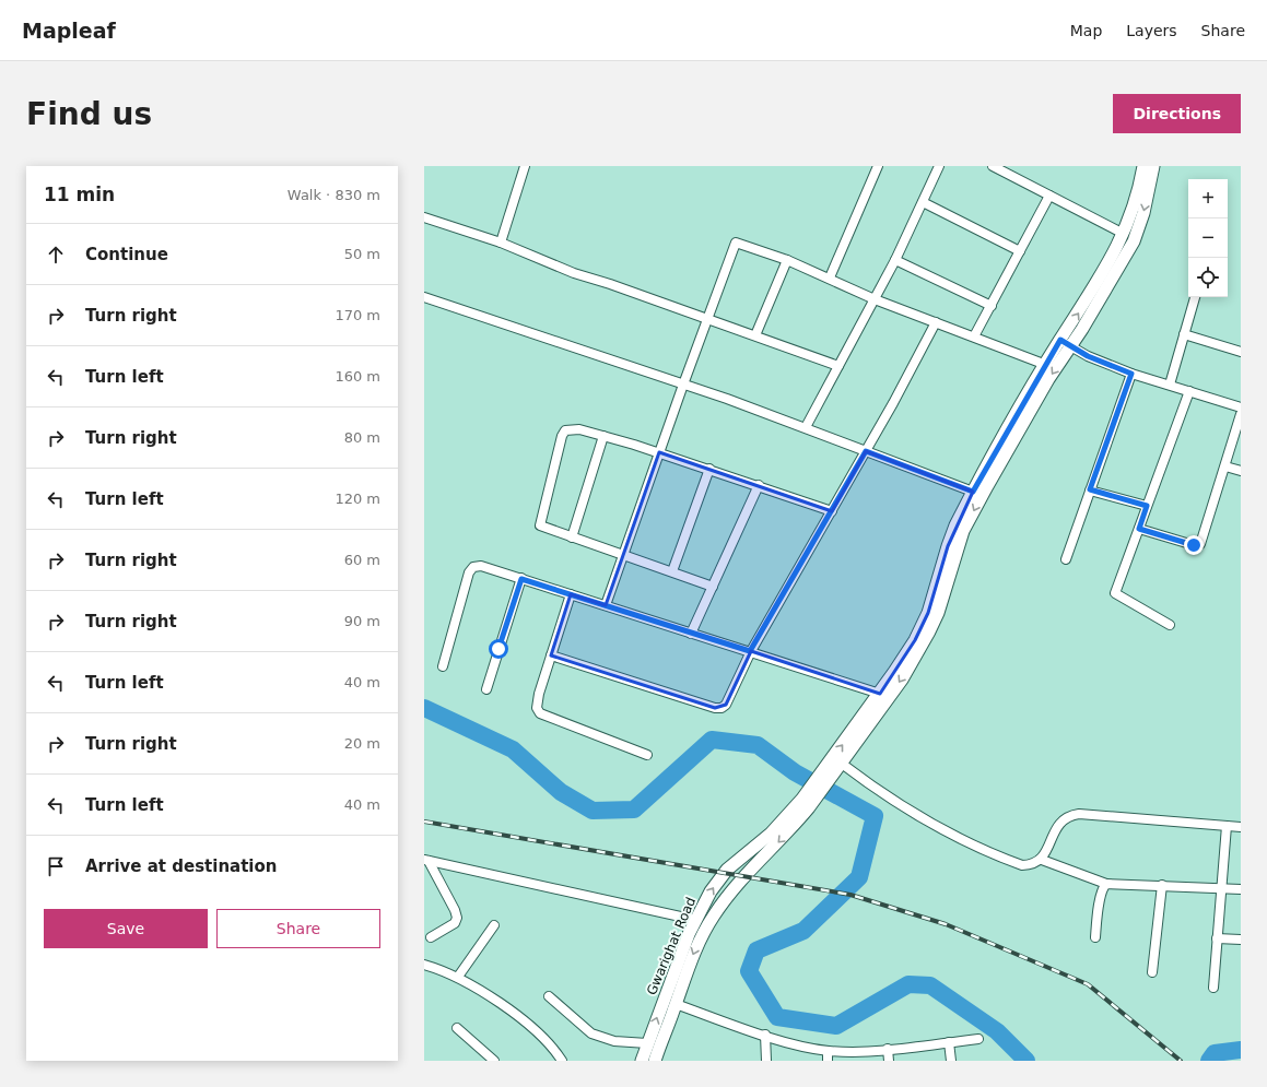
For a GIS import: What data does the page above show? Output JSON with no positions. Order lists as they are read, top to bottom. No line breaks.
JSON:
{"streets":{"street":["Gwarighat Road"]},"page":{"header":"Mapleaf","nav":["Map","Layers","Share"],"buttons":["Directions",["Save","Share"]],"title":"Find us","heading":["11 min","Walk · 830 m"],"map_buttons":["+","−"],"list":[["Continue","50 m"],["Turn right","170 m"],["Turn left","160 m"],["Turn right","80 m"],["Turn left","120 m"],["Turn right","60 m"],["Turn right","90 m"],["Turn left","40 m"],["Turn right","20 m"],["Turn left","40 m"],"Arrive at destination"]}}
